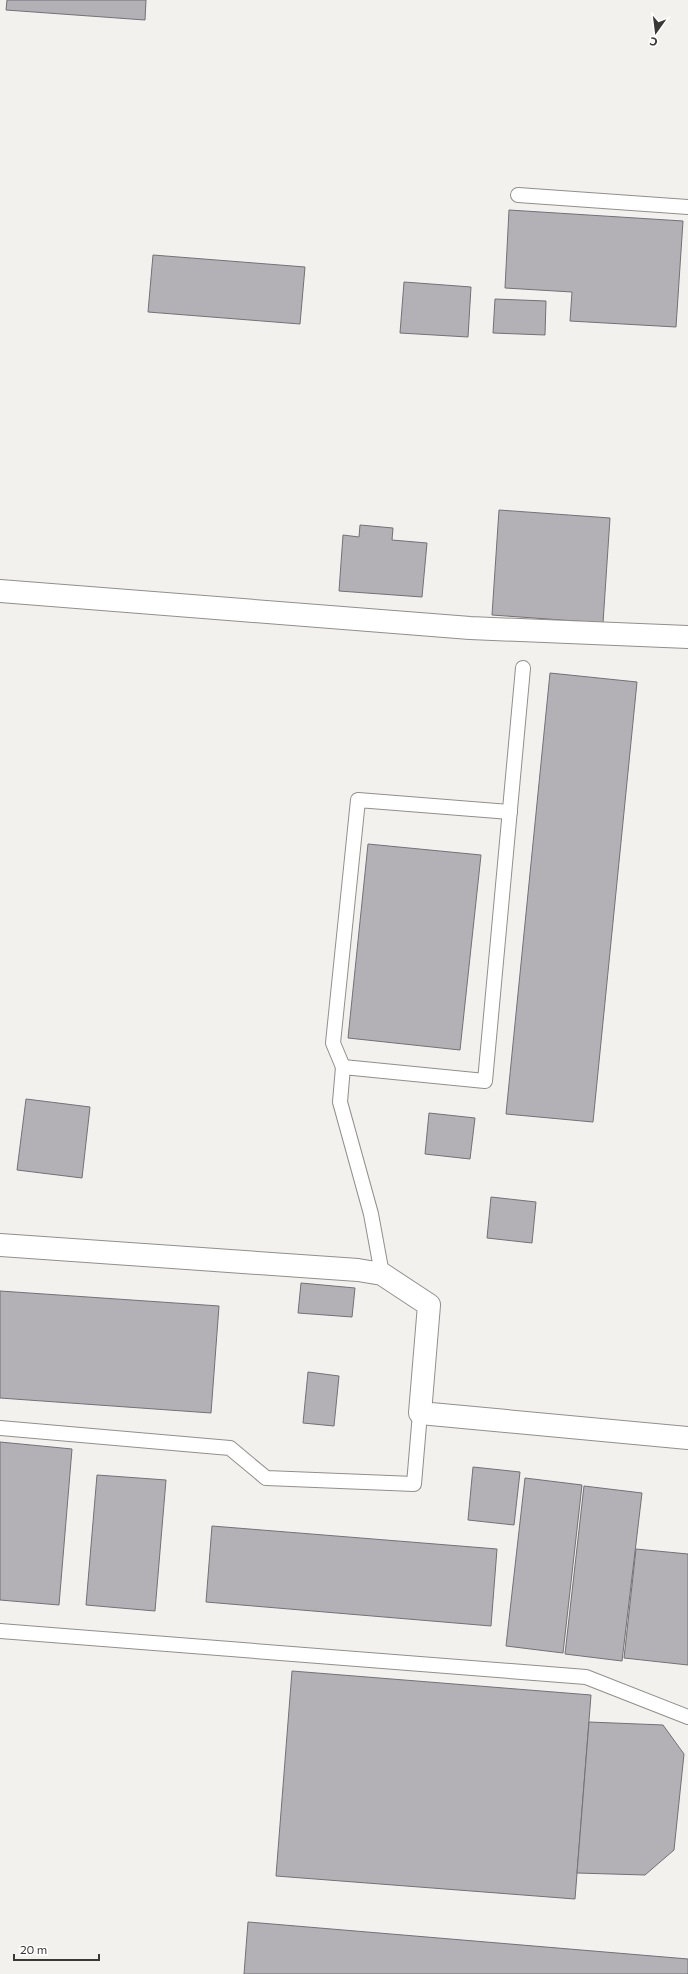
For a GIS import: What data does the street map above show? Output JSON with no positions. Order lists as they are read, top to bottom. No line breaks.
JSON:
{"scale_bar":"20 m","north":"bottom"}
